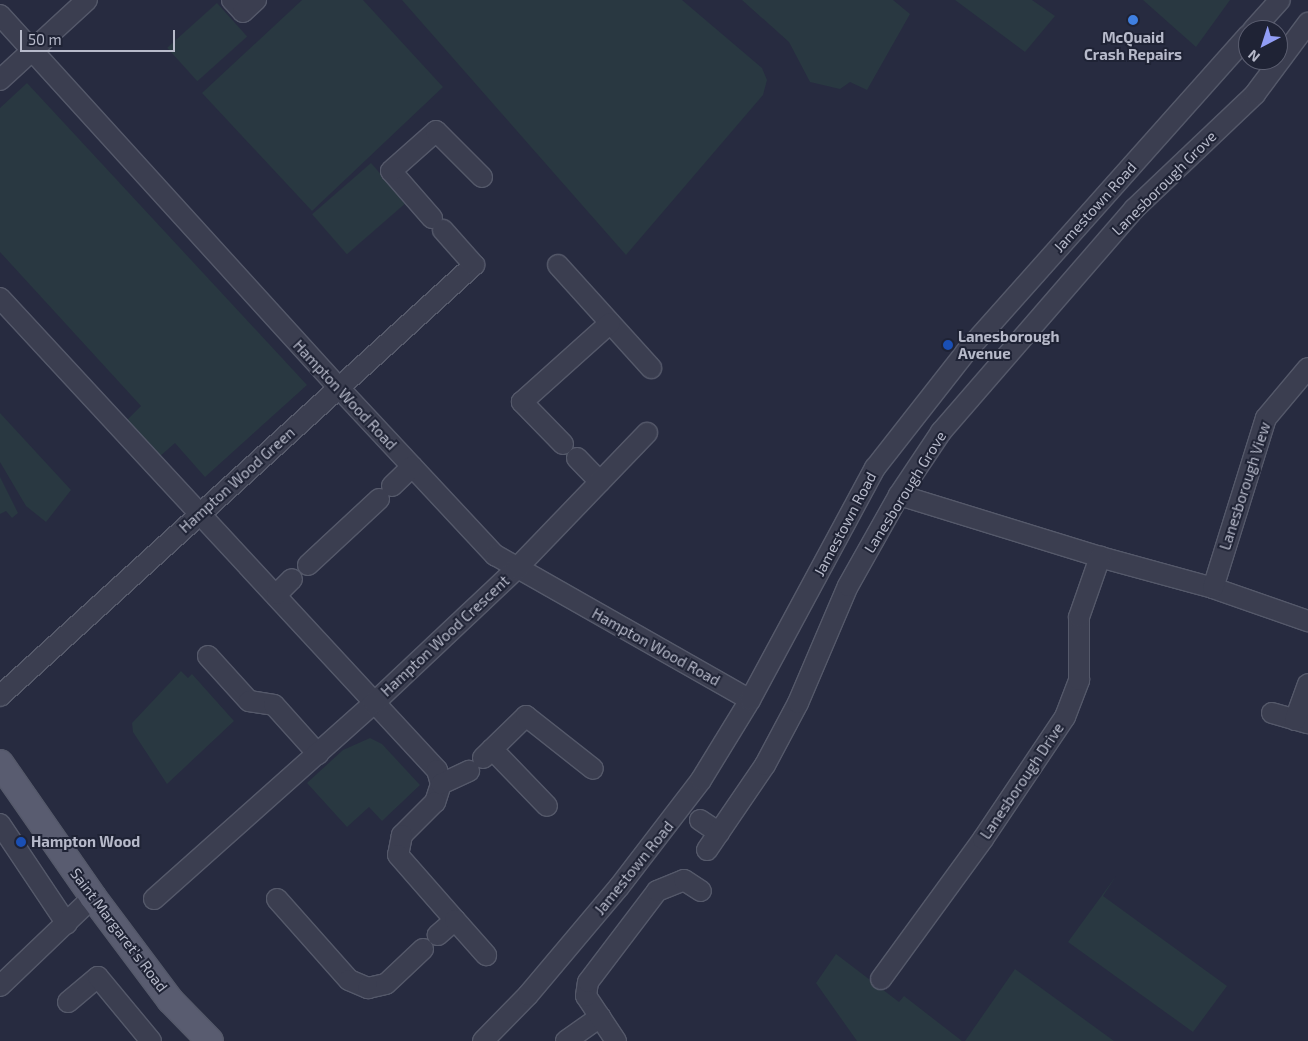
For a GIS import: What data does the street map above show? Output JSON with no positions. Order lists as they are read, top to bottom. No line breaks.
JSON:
{"streets":{"main road":["Saint Margaret's Road"],"street":["Lanesborough Grove","Jamestown Road","Hampton Wood Road","Hampton Wood Green","Lanesborough View","Hampton Wood Crescent","Lanesborough Drive"]},"crossings":[["Jamestown Road","Hampton Wood Road"],["Hampton Wood Road","Hampton Wood Green"],["Hampton Wood Road","Hampton Wood Crescent"]],"places":["McQuaid Crash Repairs","Lanesborough Avenue","Hampton Wood"],"scale_bar":"50 m","north":"bottom left"}
